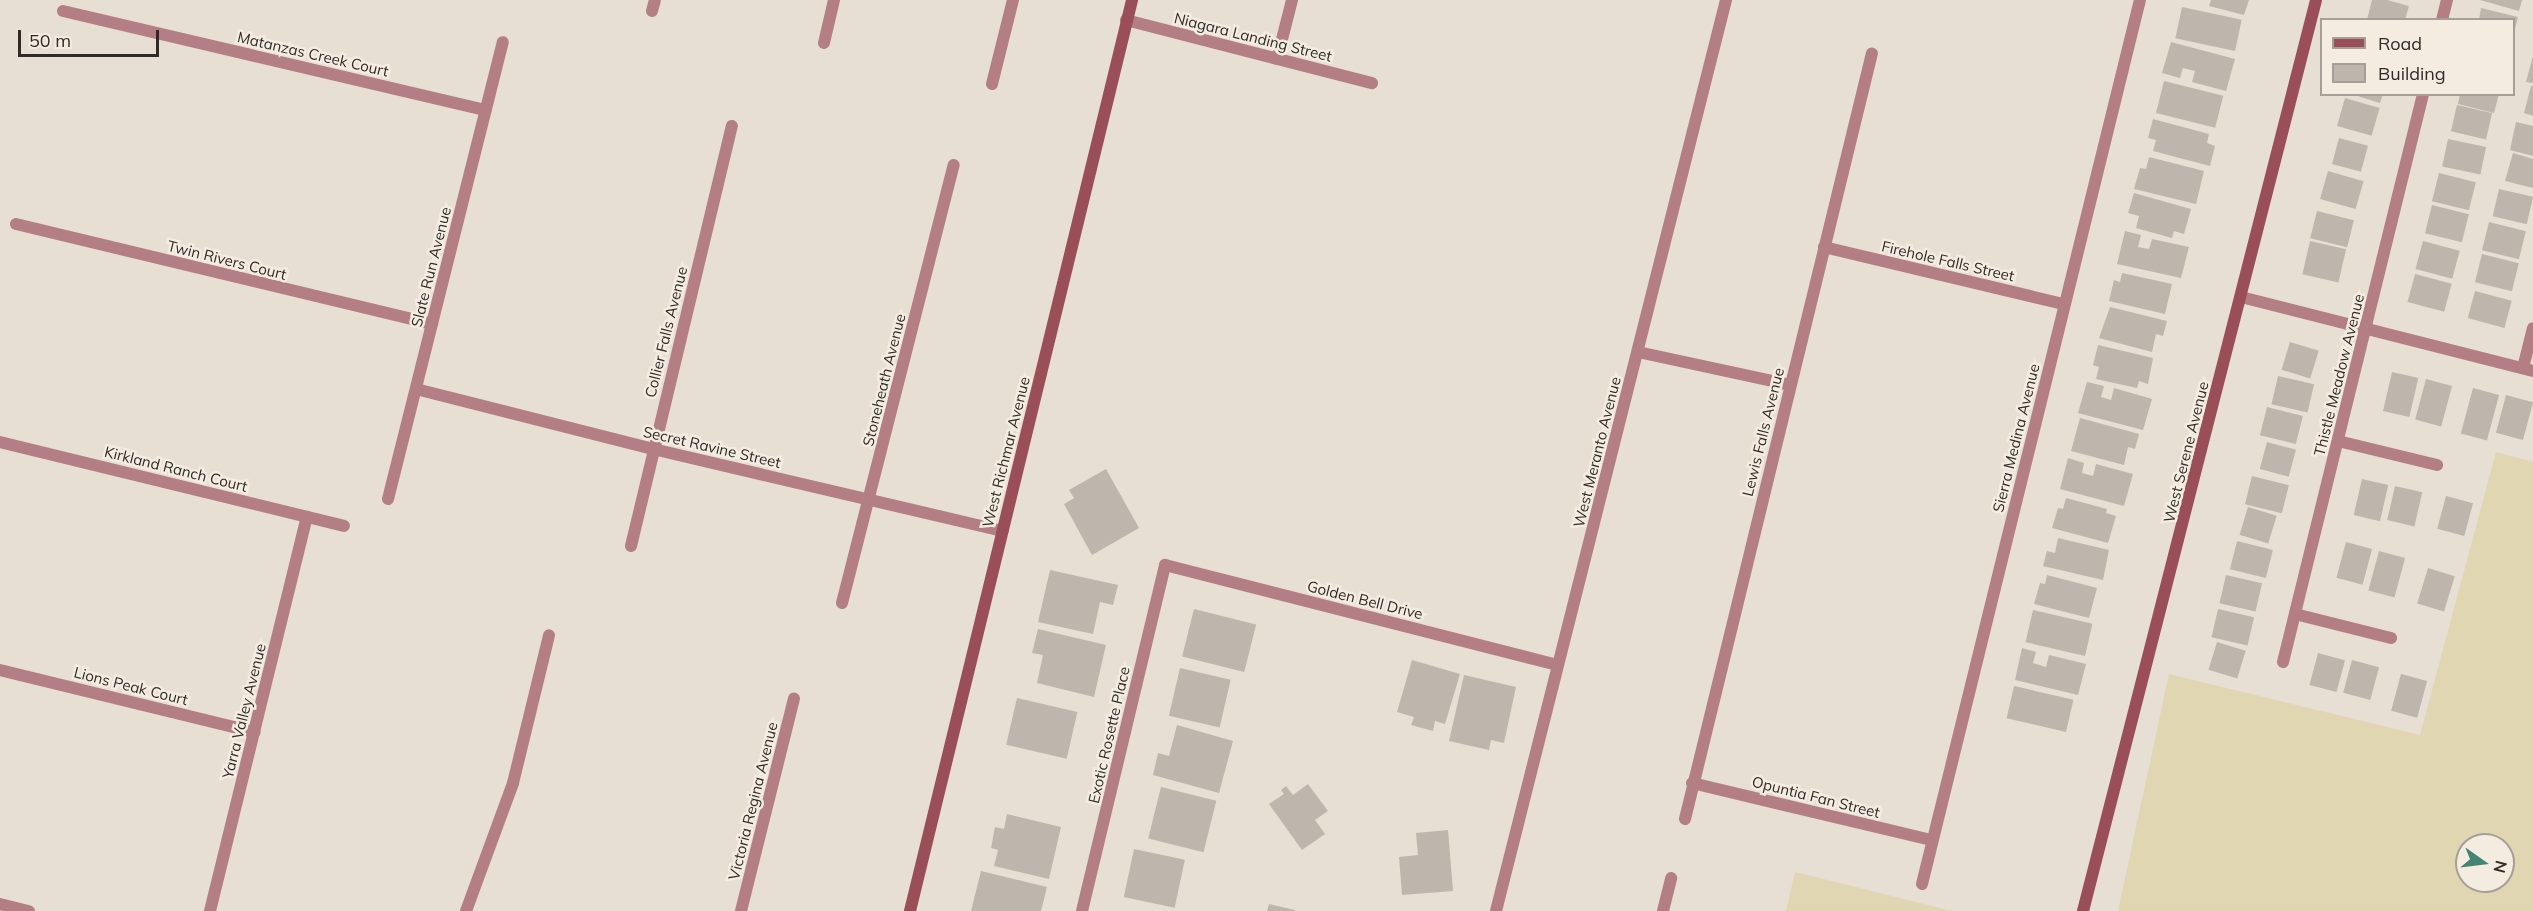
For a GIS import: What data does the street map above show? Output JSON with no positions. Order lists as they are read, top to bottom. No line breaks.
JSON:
{"streets":{"street":["Niagara Landing Street","Matanzas Creek Court","Twin Rivers Court","Firehole Falls Street","Slate Run Avenue","Collier Falls Avenue","Thistle Meadow Avenue","Stoneheath Avenue","Lewis Falls Avenue","Sierra Medina Avenue","Secret Ravine Street","West Richmar Avenue","West Meranto Avenue","West Serene Avenue","Kirkland Ranch Court","Golden Bell Drive","Lions Peak Court","Yarra Valley Avenue","Exotic Rosette Place","Opuntia Fan Street","Victoria Regina Avenue"]},"crossings":[["Niagara Landing Street","West Richmar Avenue"],["Matanzas Creek Court","Slate Run Avenue"],["Twin Rivers Court","Slate Run Avenue"],["Firehole Falls Street","Lewis Falls Avenue"],["Firehole Falls Street","Sierra Medina Avenue"],["Slate Run Avenue","Secret Ravine Street"],["Collier Falls Avenue","Secret Ravine Street"],["Stoneheath Avenue","Secret Ravine Street"],["Lewis Falls Avenue","Opuntia Fan Street"],["Sierra Medina Avenue","Opuntia Fan Street"],["Secret Ravine Street","West Richmar Avenue"],["West Meranto Avenue","Golden Bell Drive"],["Kirkland Ranch Court","Yarra Valley Avenue"],["Golden Bell Drive","Exotic Rosette Place"],["Lions Peak Court","Yarra Valley Avenue"]],"legend":["Road","Building"],"scale_bar":"50 m","north":"right"}
